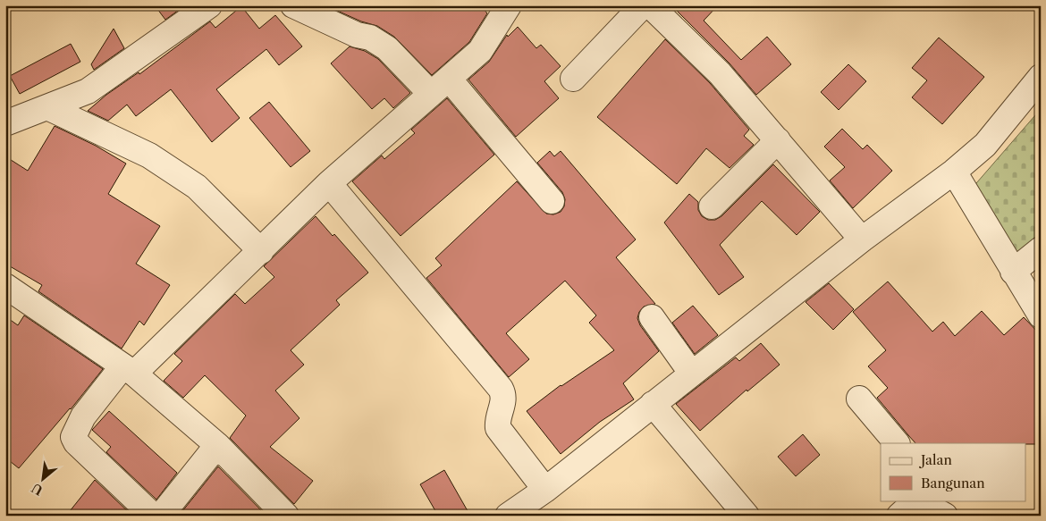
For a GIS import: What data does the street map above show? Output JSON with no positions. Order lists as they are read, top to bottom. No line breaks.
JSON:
{"legend":["Jalan","Bangunan"],"north":"bottom left"}
